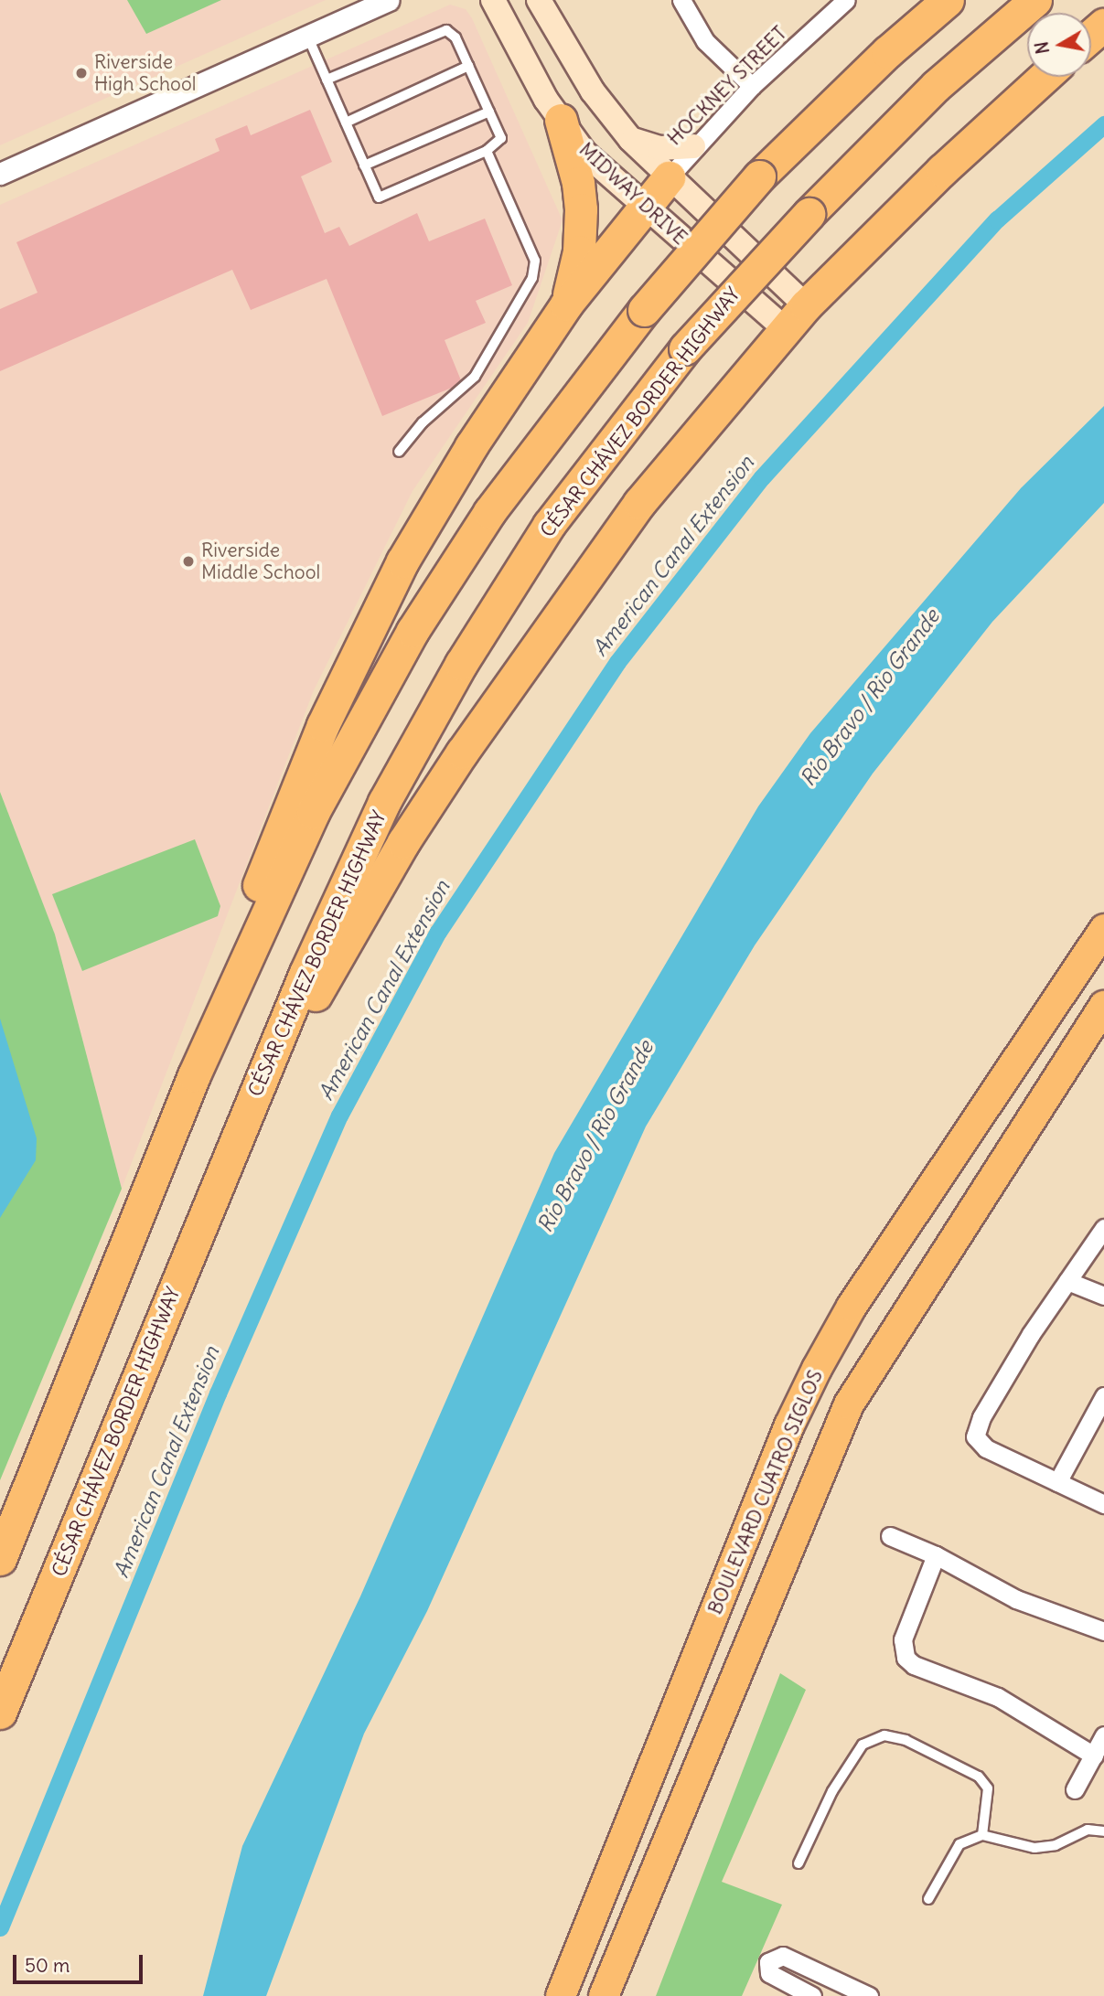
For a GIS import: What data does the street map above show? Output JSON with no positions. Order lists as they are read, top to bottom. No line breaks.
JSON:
{"streets":{"highway":["CÉSAR CHÁVEZ BORDER HIGHWAY","BOULEVARD CUATRO SIGLOS"],"main road":["MIDWAY DRIVE"],"street":["HOCKNEY STREET"]},"crossings":[["HOCKNEY STREET","MIDWAY DRIVE"]],"water":["American Canal Extension","Río Bravo / Rio Grande"],"places":["Riverside High School","Riverside Middle School"],"scale_bar":"50 m","north":"left"}
